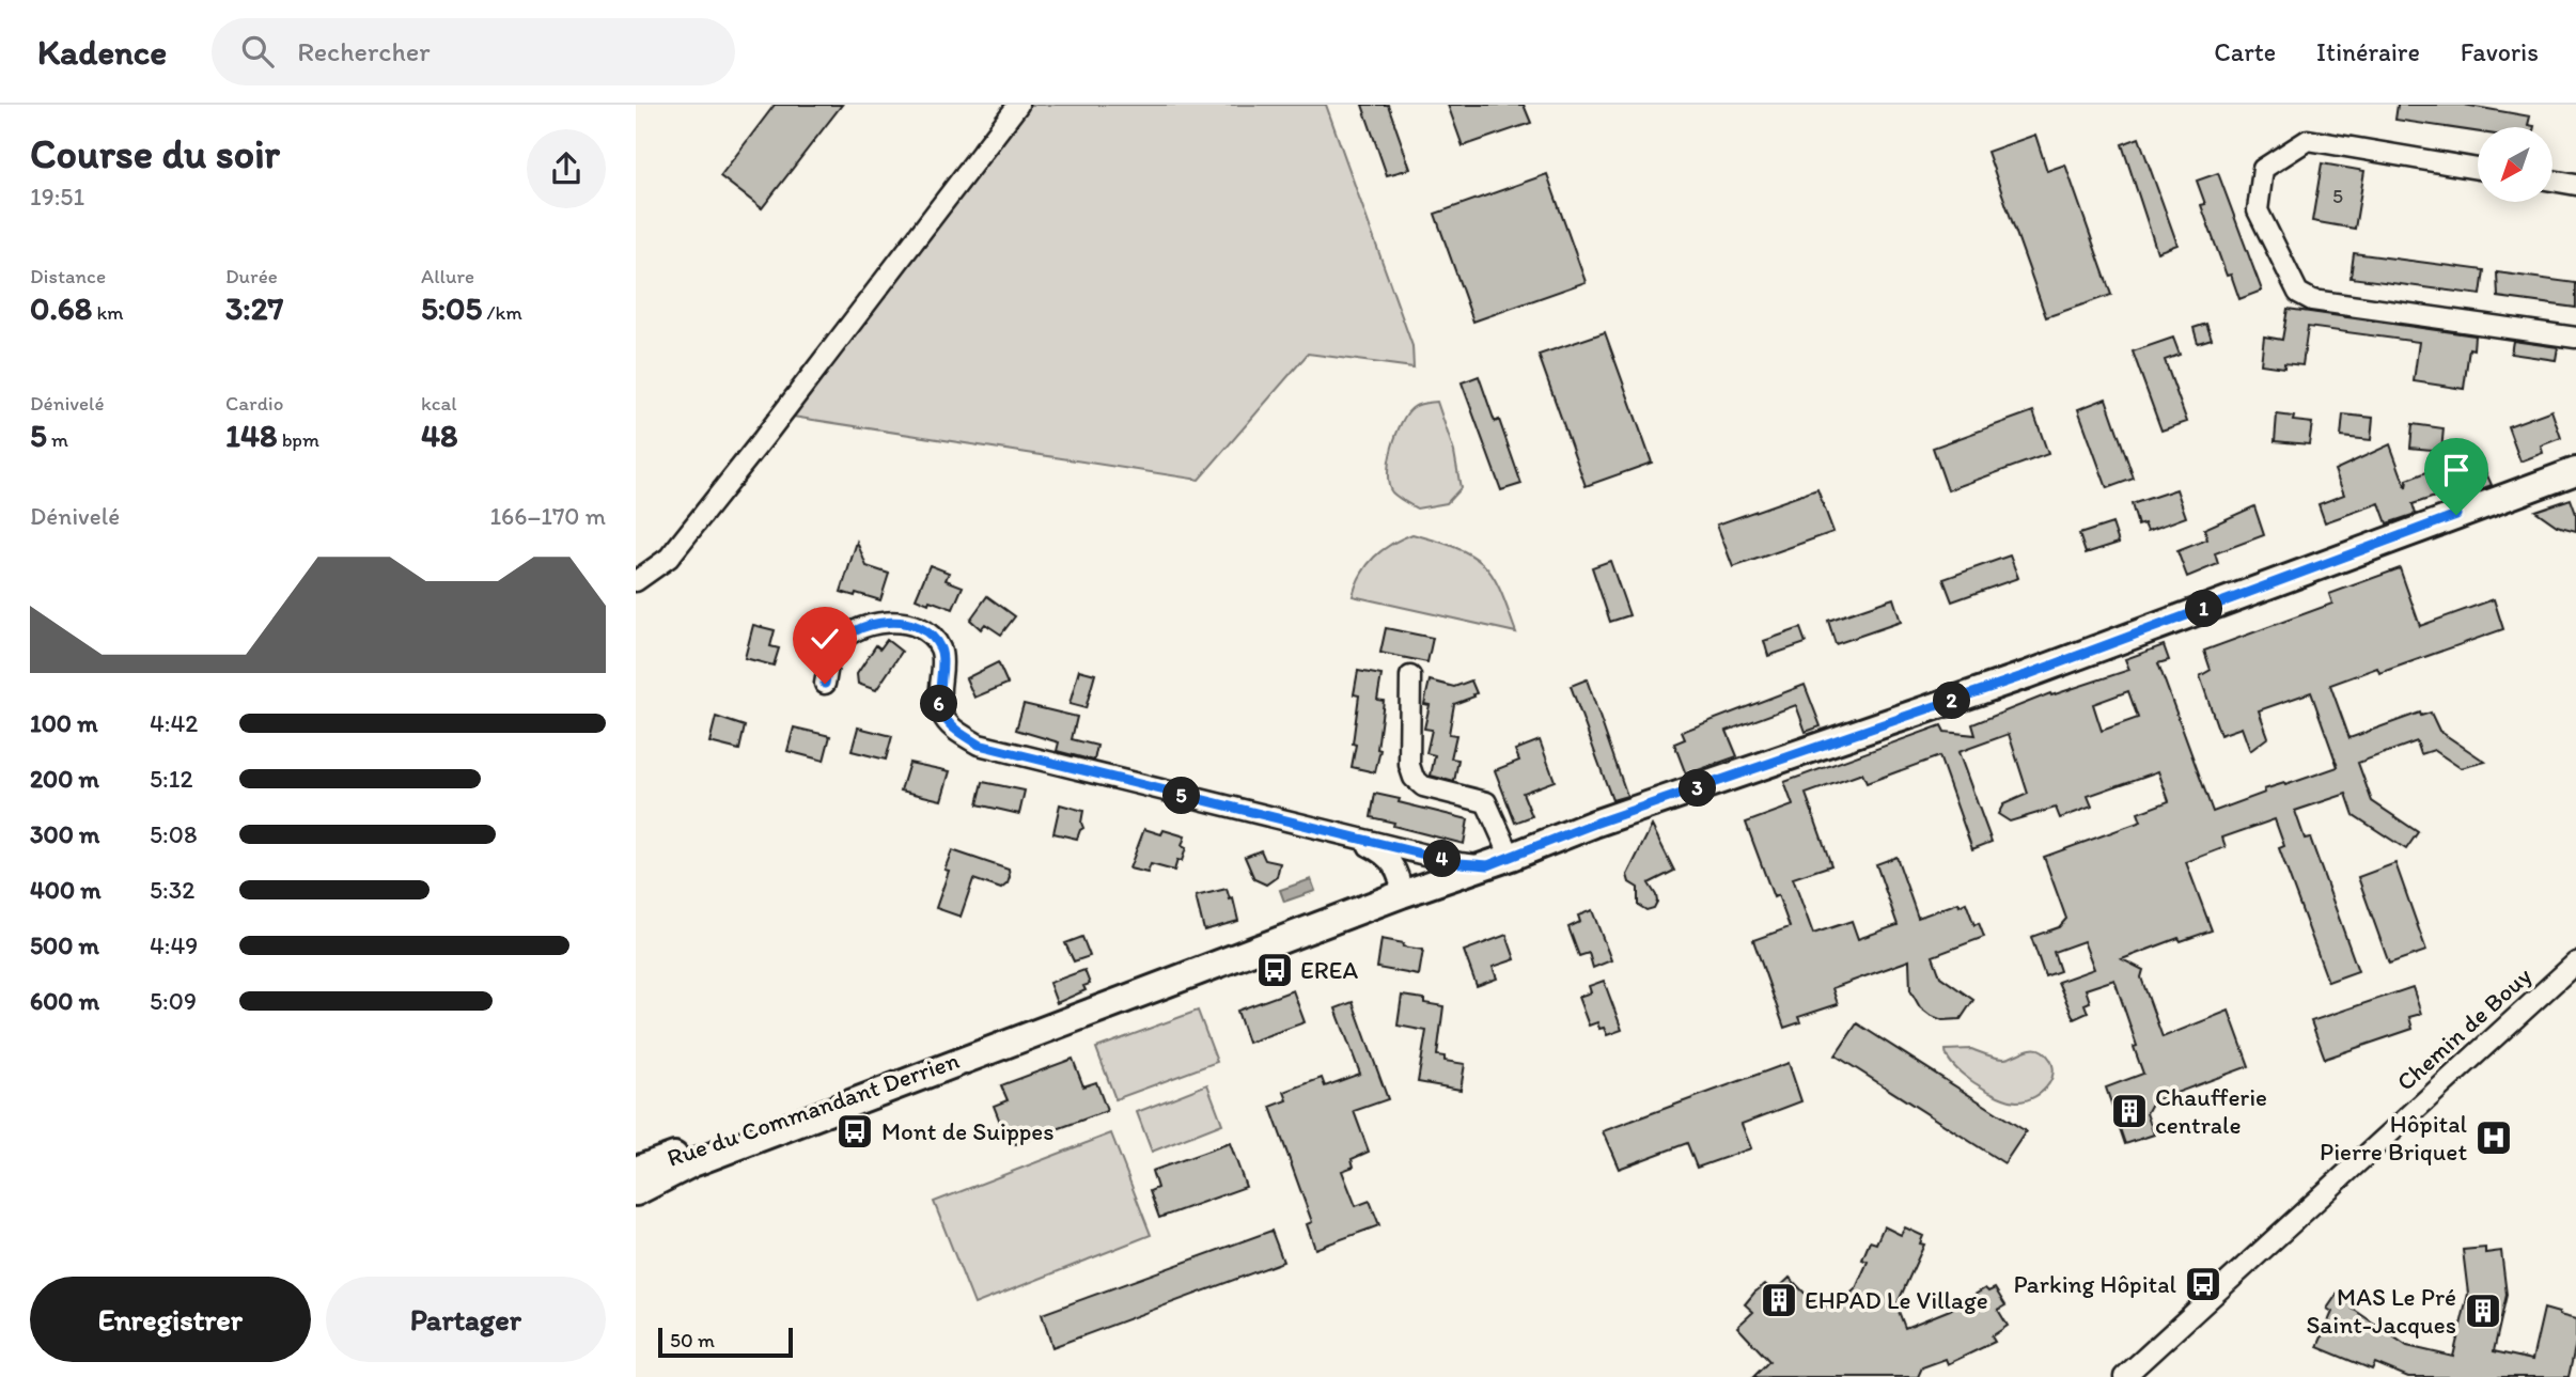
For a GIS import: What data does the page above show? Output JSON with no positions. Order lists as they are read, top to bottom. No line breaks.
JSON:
{"streets":{"main road":["Rue du Commandant Derrien"],"street":["Chemin de Bouy"]},"places":{"bus stop":["EREA","Mont de Suippes","Parking Hôpital"],"building":["Chaufferie centrale","EHPAD Le Village","MAS Le Pré Saint-Jacques"],"hospital":["Hôpital Pierre Briquet"]},"house_numbers":["5"],"scale_bar":"50 m","north":"bottom left","page":{"header":"Kadence","search":"Rechercher","nav":["Carte","Itinéraire","Favoris"],"heading":["Course du soir","19:51"],"stats":[["Distance","0.68 km"],["Durée","3:27"],["Allure","5:05 /km"],["Dénivelé","5 m"],["Cardio","148 bpm"],["kcal","48"]],"chart":["Dénivelé","166–170 m"],"pins":["1","2","6","3","5","4"],"list":[{"name":"100 m","note":"4:42"},{"name":"200 m","note":"5:12"},{"name":"300 m","note":"5:08"},{"name":"400 m","note":"5:32"},{"name":"500 m","note":"4:49"},{"name":"600 m","note":"5:09"}],"buttons":["Enregistrer","Partager"],"scale":"50 m"}}
